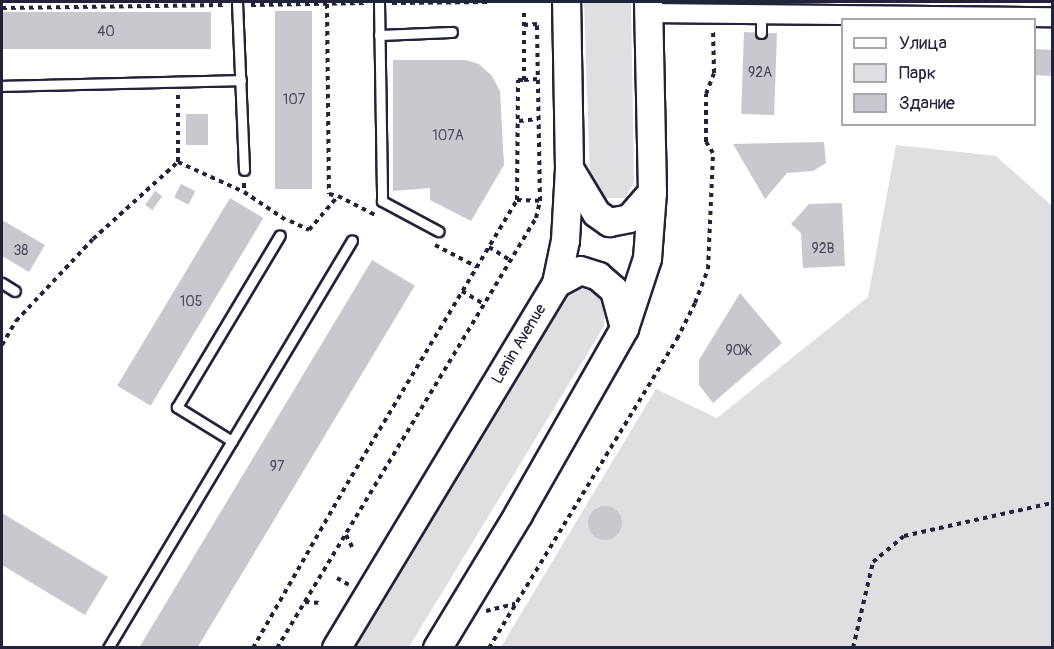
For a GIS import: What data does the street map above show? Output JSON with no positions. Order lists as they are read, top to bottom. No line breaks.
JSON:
{"streets":{"main road":["Lenin Avenue"]},"house_numbers":["40","92А","107","107А","92В","38","105","90Ж","97"],"legend":["Улица","Парк","Здание"]}
